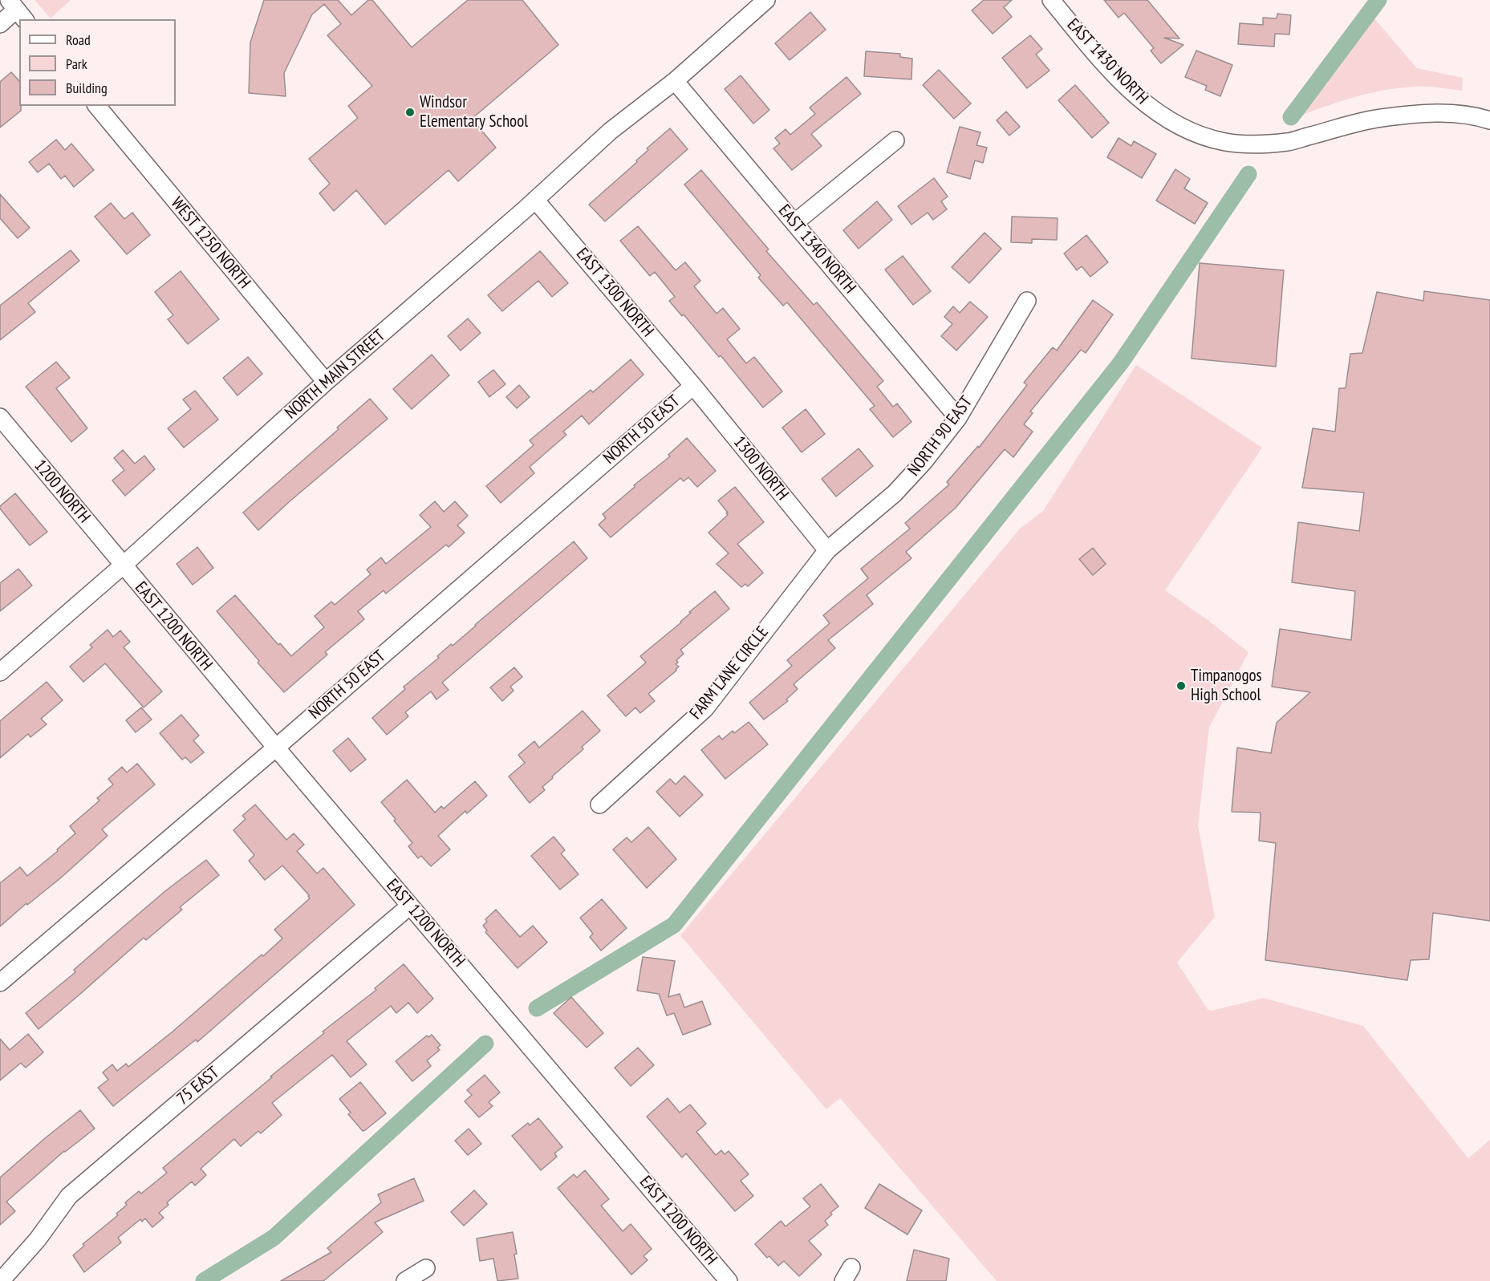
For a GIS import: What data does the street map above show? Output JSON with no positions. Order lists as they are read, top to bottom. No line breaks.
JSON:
{"streets":{"street":["EAST 1430 NORTH","WEST 1250 NORTH","EAST 1340 NORTH","EAST 1300 NORTH","NORTH MAIN STREET","NORTH 50 EAST","NORTH 90 EAST","1300 NORTH","1200 NORTH","EAST 1200 NORTH","FARM LANE CIRCLE","75 EAST"]},"crossings":[["WEST 1250 NORTH","NORTH MAIN STREET"],["EAST 1340 NORTH","NORTH MAIN STREET"],["EAST 1340 NORTH","NORTH 90 EAST"],["EAST 1300 NORTH","NORTH MAIN STREET"],["EAST 1300 NORTH","NORTH 50 EAST"],["EAST 1300 NORTH","1300 NORTH"],["NORTH MAIN STREET","1200 NORTH"],["NORTH MAIN STREET","EAST 1200 NORTH"],["NORTH 50 EAST","1300 NORTH"],["NORTH 50 EAST","EAST 1200 NORTH"],["NORTH 90 EAST","1300 NORTH"],["NORTH 90 EAST","FARM LANE CIRCLE"],["1300 NORTH","FARM LANE CIRCLE"],["1200 NORTH","EAST 1200 NORTH"],["EAST 1200 NORTH","75 EAST"]],"places":["Windsor Elementary School","Timpanogos High School"],"legend":["Road","Park","Building"]}
